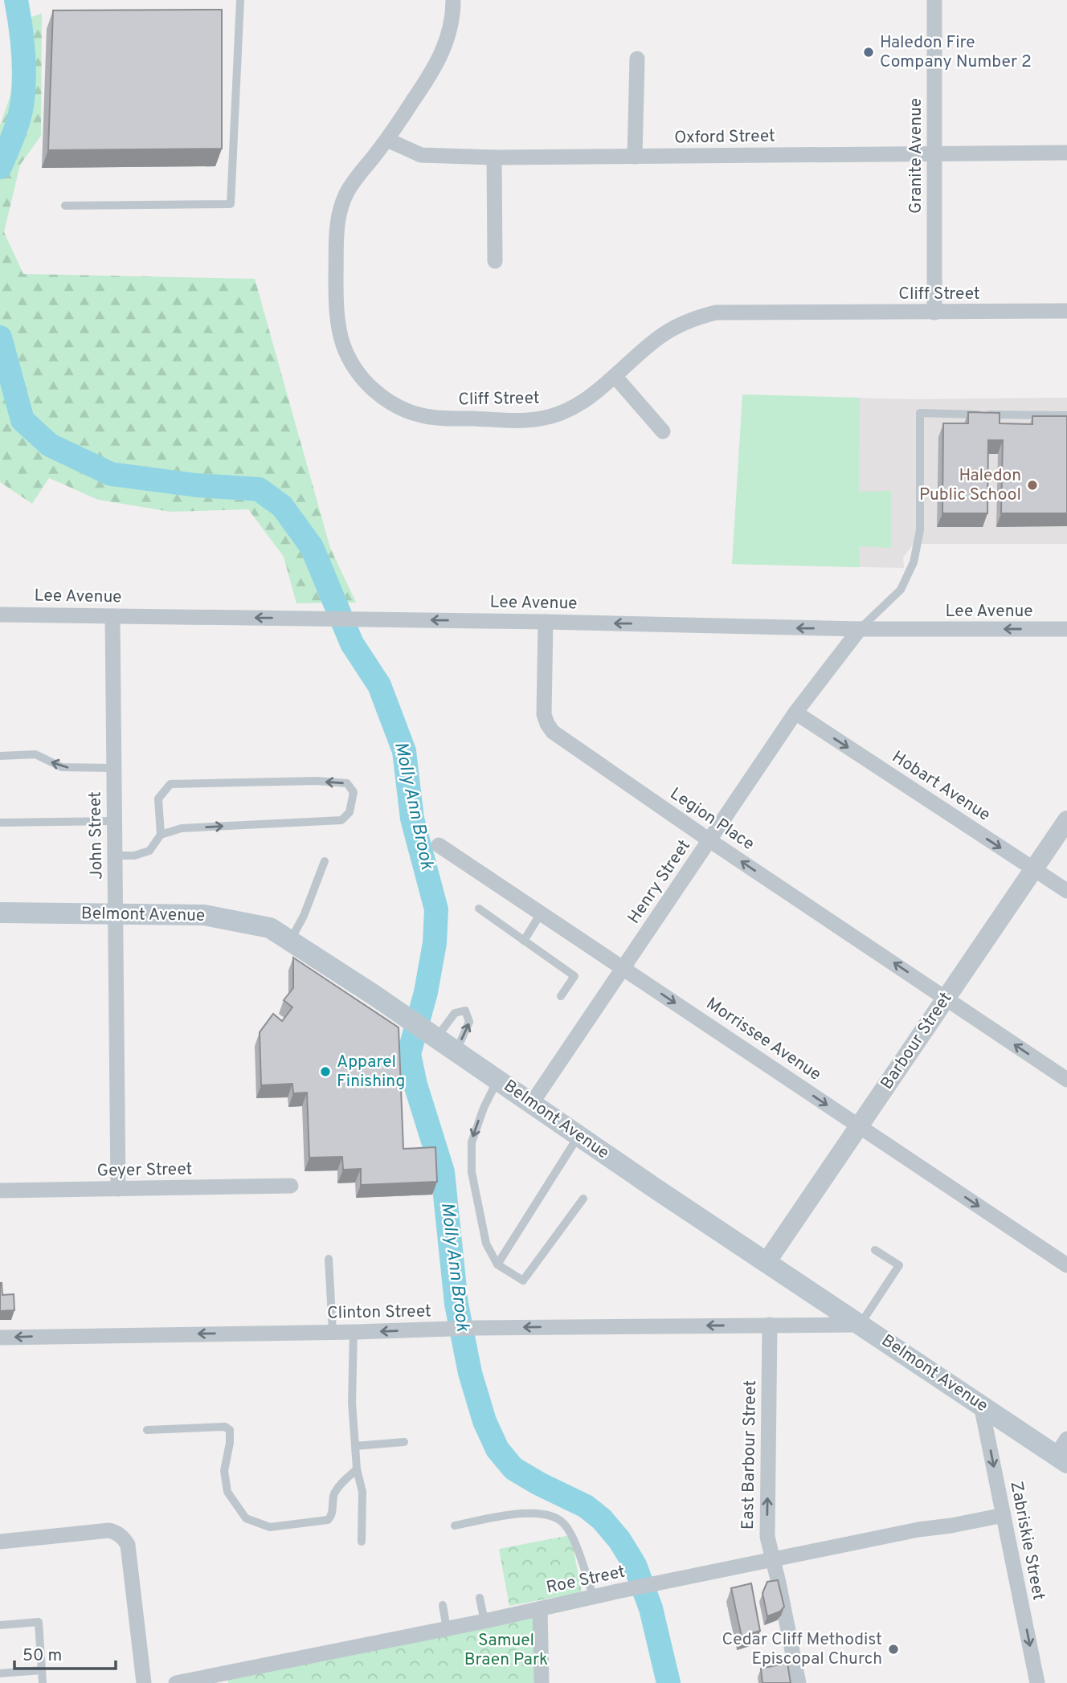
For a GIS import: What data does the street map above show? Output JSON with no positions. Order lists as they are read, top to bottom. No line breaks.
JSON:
{"streets":{"main road":["Belmont Avenue"],"street":["Oxford Street","Granite Avenue","Cliff Street","Lee Avenue","Hobart Avenue","Legion Place","John Street","Henry Street","Morrissee Avenue","Barbour Street","Geyer Street","Clinton Street","East Barbour Street","Zabriskie Street","Roe Street"]},"crossings":[["Oxford Street","Granite Avenue"],["Oxford Street","Cliff Street"],["Granite Avenue","Cliff Street"],["Lee Avenue","Legion Place"],["Lee Avenue","John Street"],["Lee Avenue","Henry Street"],["Hobart Avenue","Henry Street"],["Hobart Avenue","Barbour Street"],["Legion Place","Henry Street"],["Legion Place","Barbour Street"],["John Street","Belmont Avenue"],["John Street","Geyer Street"],["Henry Street","Belmont Avenue"],["Henry Street","Morrissee Avenue"],["Belmont Avenue","Barbour Street"],["Belmont Avenue","Clinton Street"],["Belmont Avenue","Zabriskie Street"],["Morrissee Avenue","Barbour Street"],["Clinton Street","East Barbour Street"],["East Barbour Street","Roe Street"],["Zabriskie Street","Roe Street"]],"one_way":["Lee Avenue","Hobart Avenue","Legion Place","Morrissee Avenue","Clinton Street","East Barbour Street","Zabriskie Street"],"water":["Molly Ann Brook"],"parks":["Samuel Braen Park"],"places":["Haledon Fire Company Number 2","Haledon Public School","Apparel Finishing","Cedar Cliff Methodist Episcopal Church"],"scale_bar":"50 m"}
